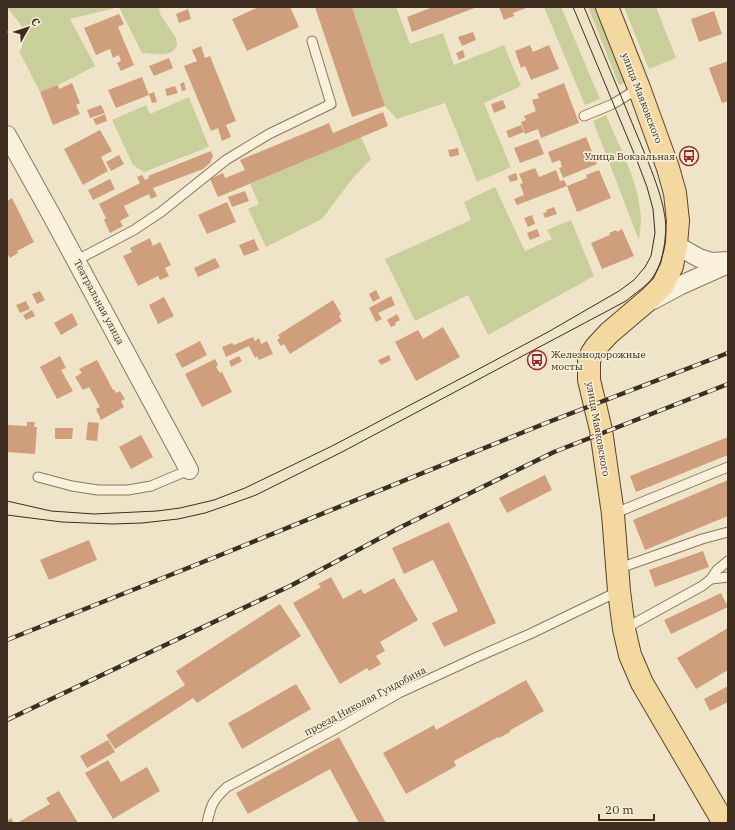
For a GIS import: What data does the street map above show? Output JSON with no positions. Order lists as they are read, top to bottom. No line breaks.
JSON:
{"streets":{"main road":["улица Маяковского"],"street":["Театральная улица"],"lane":["проезд Николая Гундобина"]},"crossings":[["улица Маяковского","проезд Николая Гундобина"]],"places":{"bus stop":["Улица Вокзальная","Железнодорожные мосты"]},"scale_bar":"20 m","north":"top right"}
